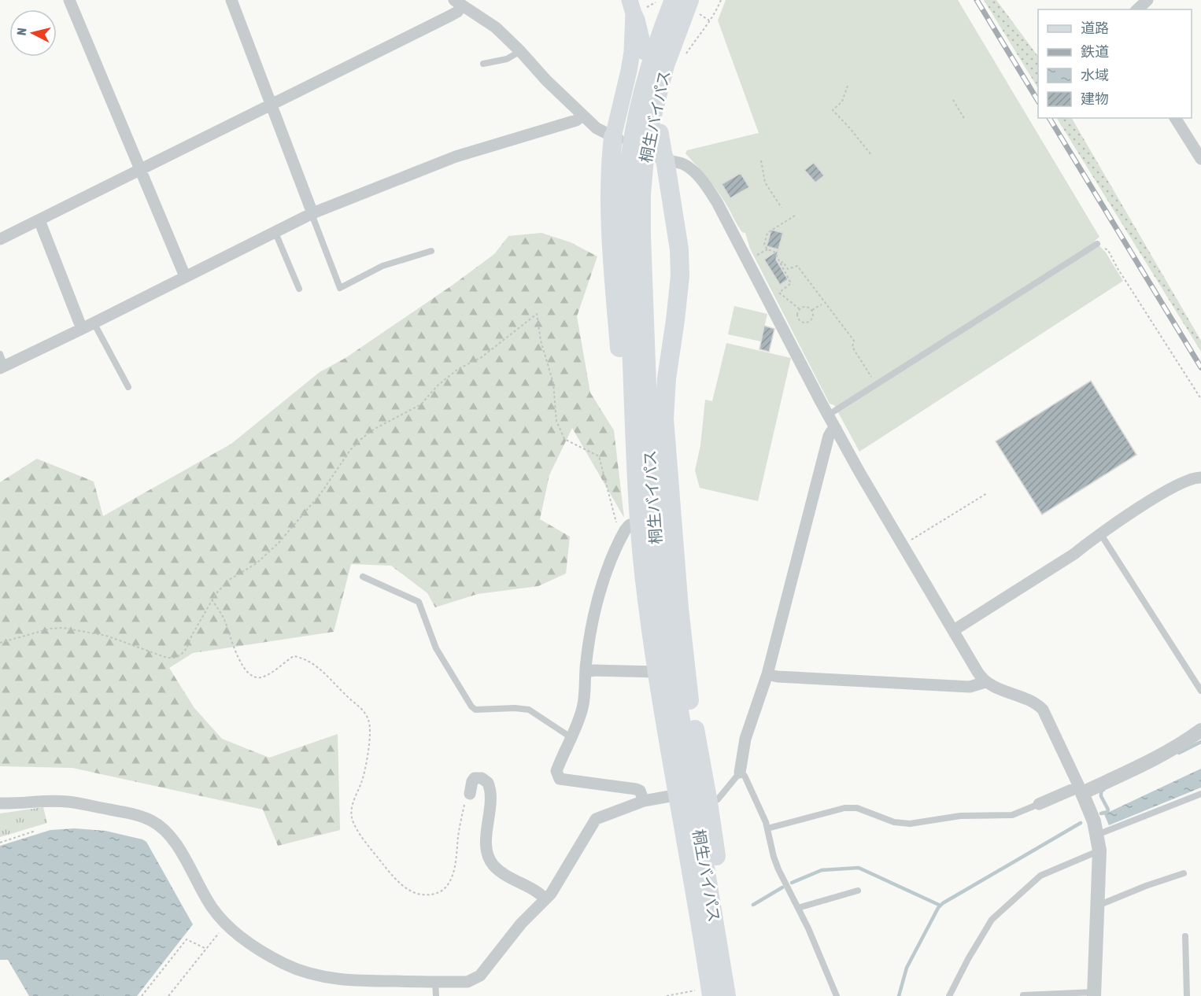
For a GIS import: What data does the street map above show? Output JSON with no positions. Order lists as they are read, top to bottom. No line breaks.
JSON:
{"streets":{"highway":["桐生バイパス"]},"legend":["道路","鉄道","水域","建物"],"north":"left"}
